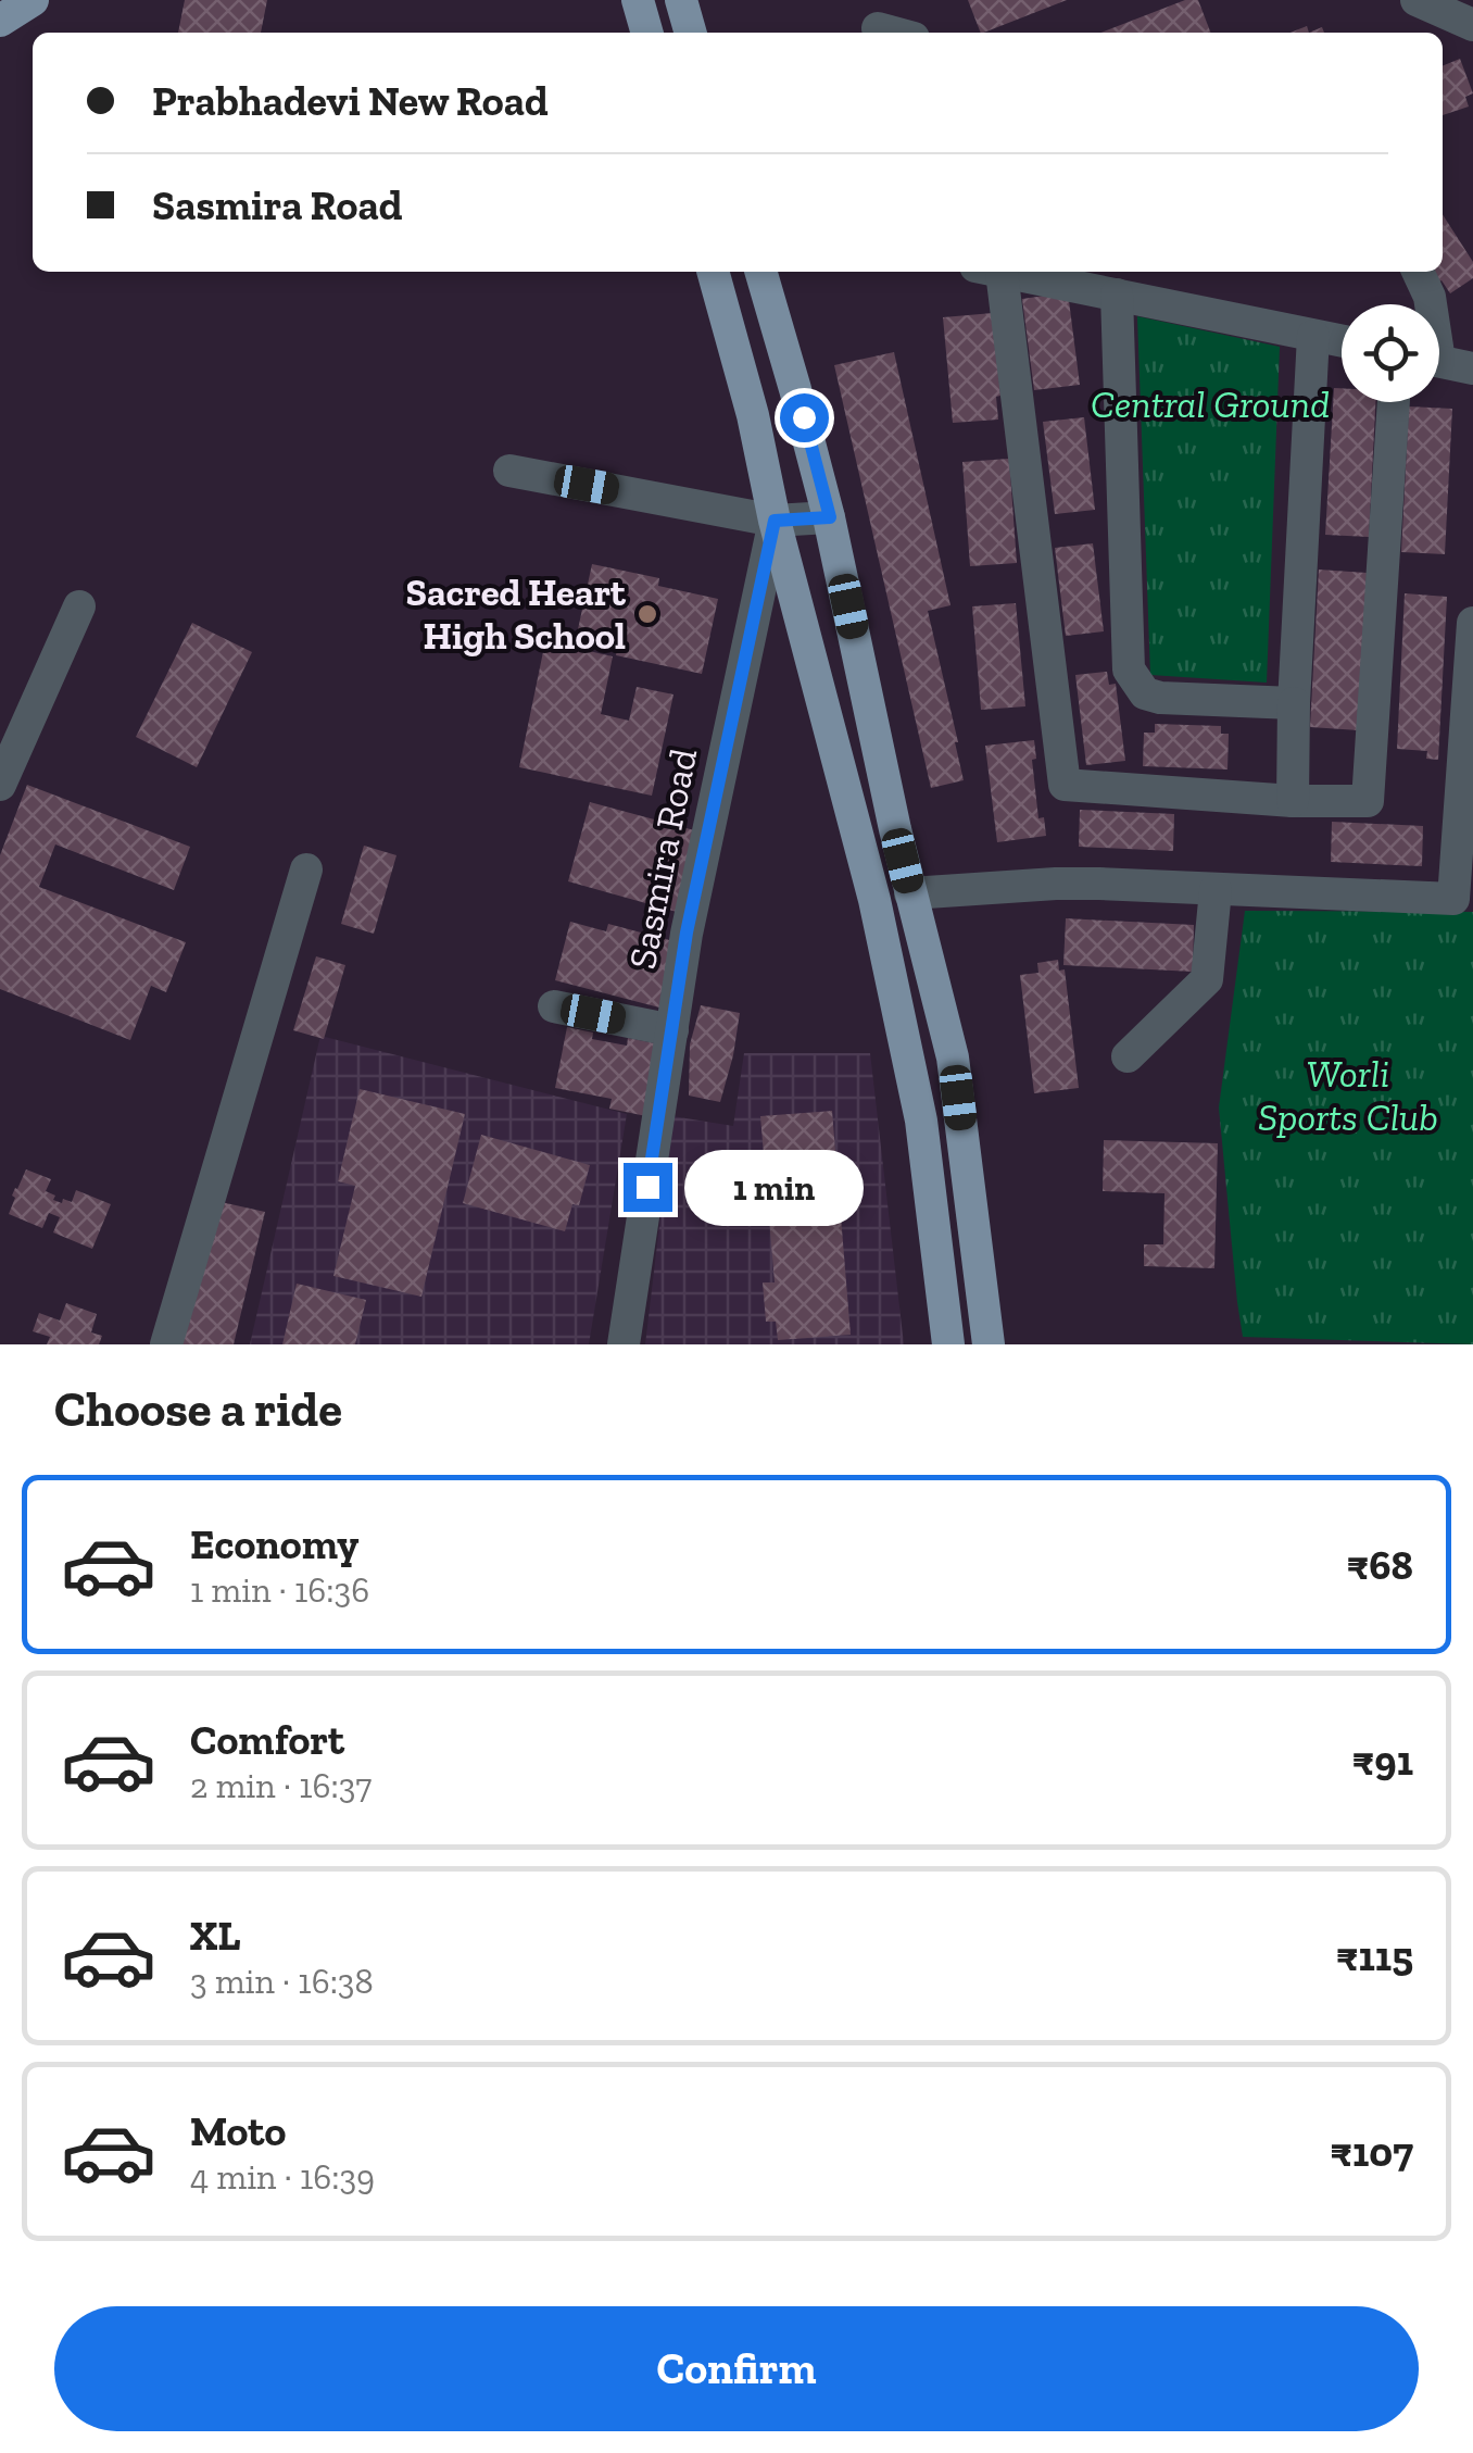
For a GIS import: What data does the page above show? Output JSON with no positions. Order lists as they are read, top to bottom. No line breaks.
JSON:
{"streets":{"street":["Sasmira Road"]},"parks":["Central Ground","Worli Sports Club"],"places":["Sacred Heart High School"],"page":{"banner":["Prabhadevi New Road","Sasmira Road"],"bubble":"1 min","heading":"Choose a ride","list":[{"name":"Economy","note":"1 min · 16:36","value":"₹68"},{"name":"Comfort","note":"2 min · 16:37","value":"₹91"},{"name":"XL","note":"3 min · 16:38","value":"₹115"},{"name":"Moto","note":"4 min · 16:39","value":"₹107"}],"buttons":"Confirm"}}
